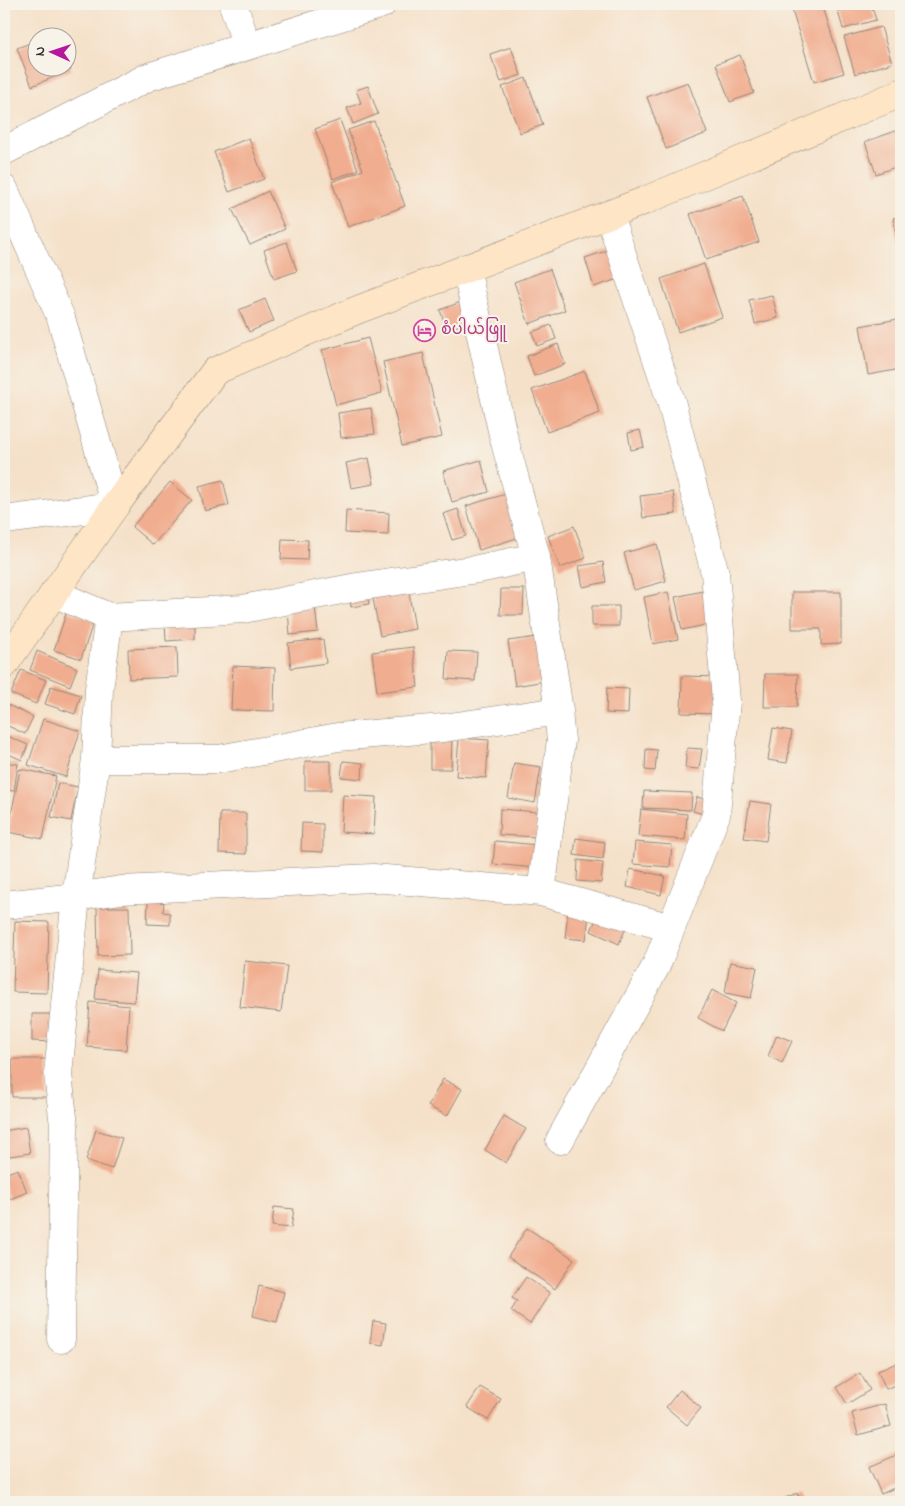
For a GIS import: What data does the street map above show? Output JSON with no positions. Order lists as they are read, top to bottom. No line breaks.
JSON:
{"places":{"hotel":["စံပါယ်ဖြူ"]},"north":"left"}
